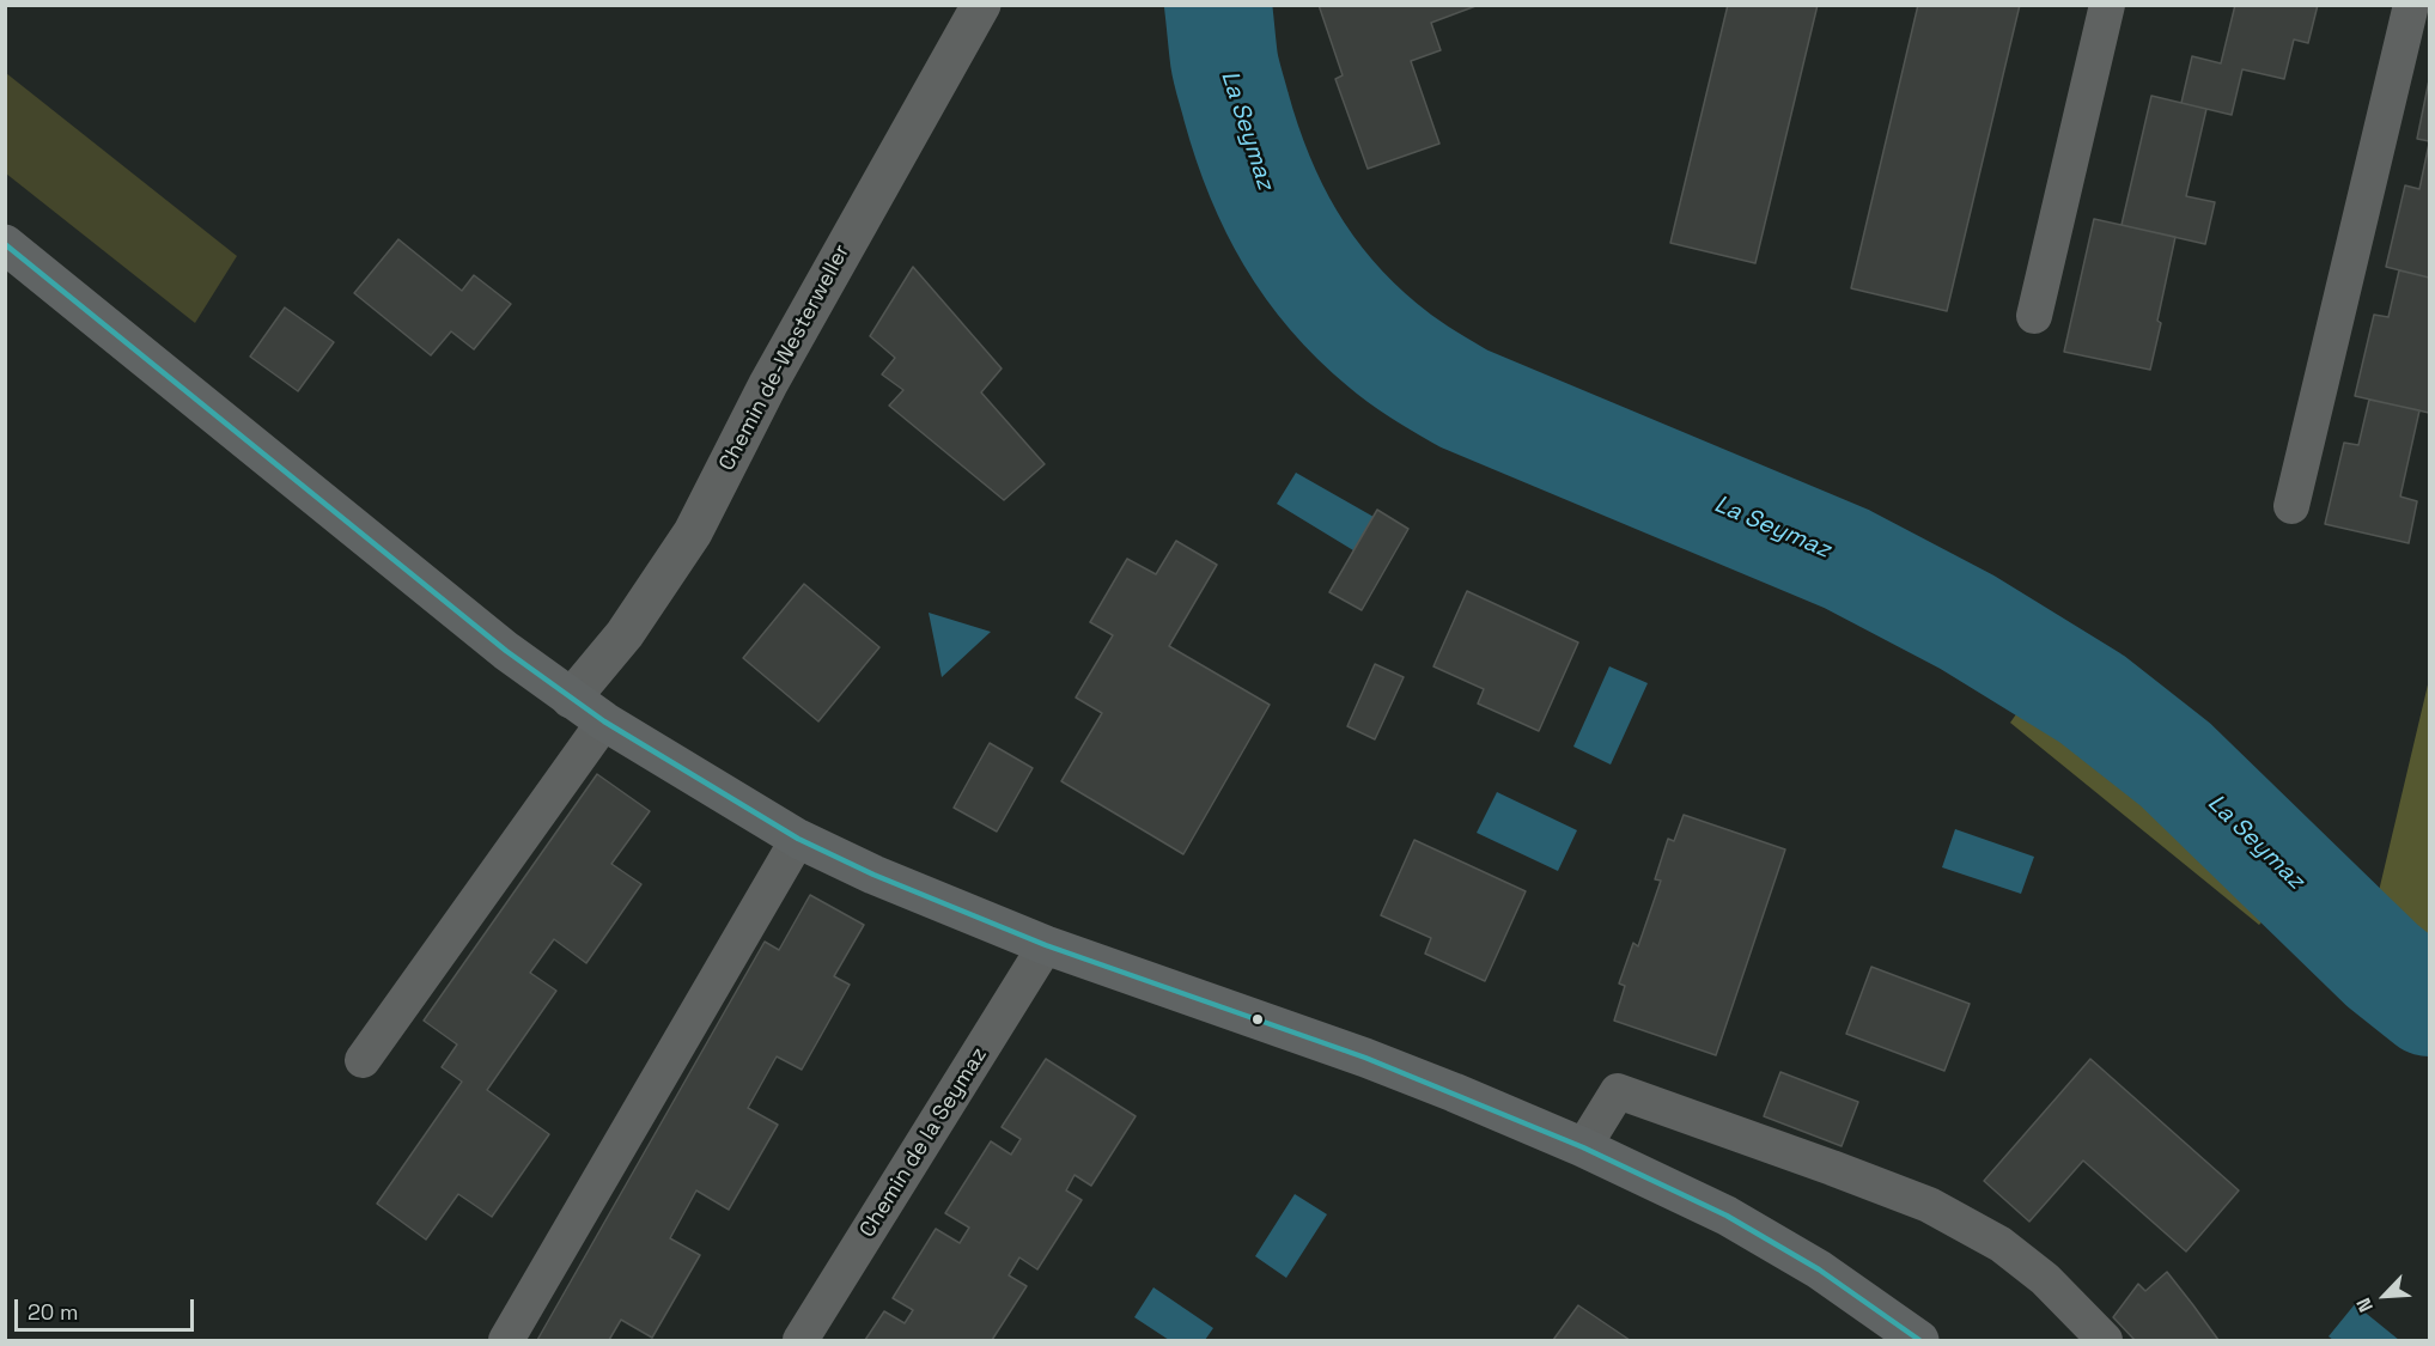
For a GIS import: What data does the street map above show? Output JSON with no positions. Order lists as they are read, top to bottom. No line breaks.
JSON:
{"streets":{"street":["Chemin de-Westerweller"],"lane":["Chemin de la Seymaz"]},"water":["La Seymaz"],"scale_bar":"20 m","north":"bottom left"}
